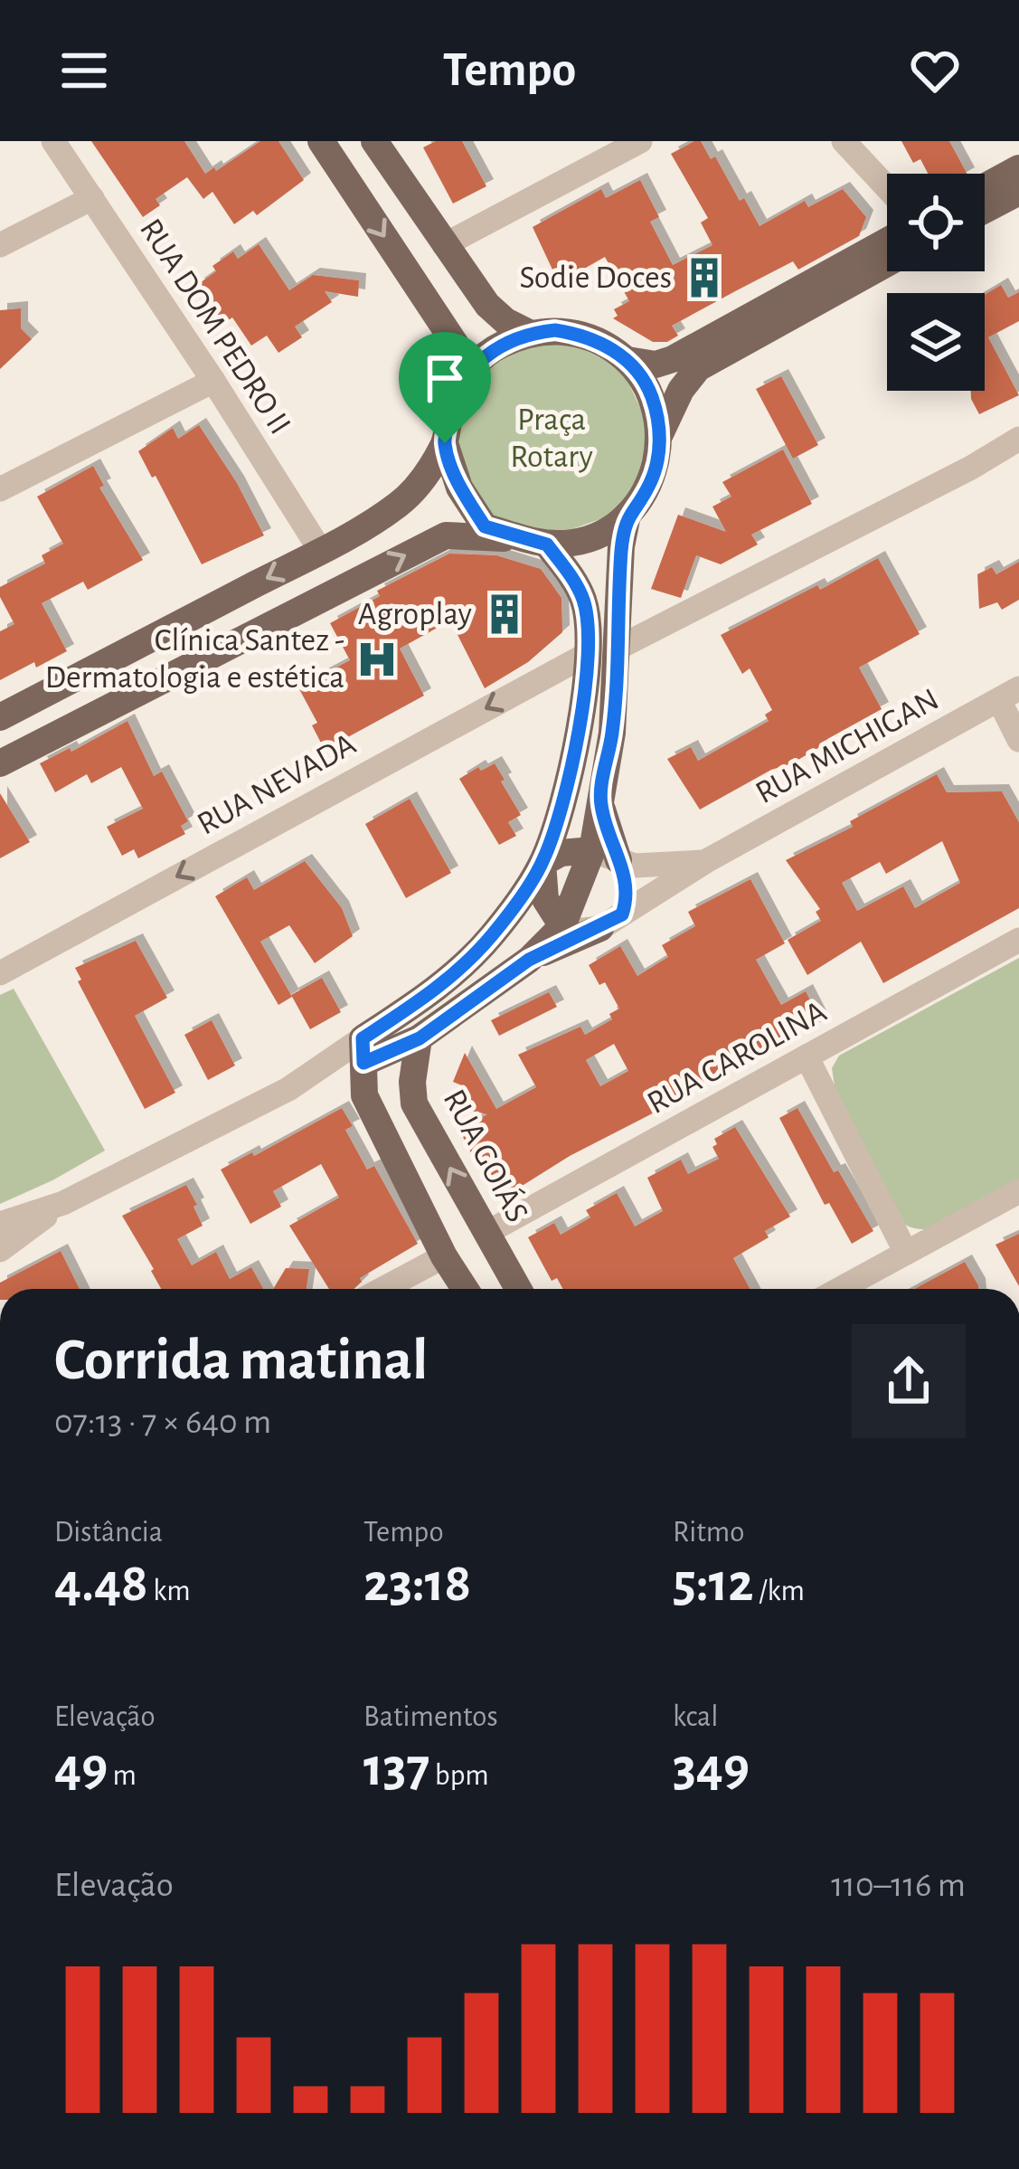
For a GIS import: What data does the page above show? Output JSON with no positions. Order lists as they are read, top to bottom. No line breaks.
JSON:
{"streets":{"main road":["RUA GOIÁS"],"street":["RUA DOM PEDRO II","RUA MICHIGAN","RUA NEVADA","RUA CAROLINA"]},"crossings":[["RUA CAROLINA","RUA GOIÁS"]],"one_way":["RUA NEVADA"],"parks":["Praça Rotary"],"places":{"building":["Sodie Doces","Agroplay"],"hospital":["Clínica Santez - Dermatologia e estética"]},"page":{"header":"Tempo","heading":["Corrida matinal","07:13 · 7 × 640 m"],"stats":[["Distância","4.48 km"],["Tempo","23:18"],["Ritmo","5:12 /km"],["Elevação","49 m"],["Batimentos","137 bpm"],["kcal","349"]],"chart":["Elevação","110–116 m"]}}
